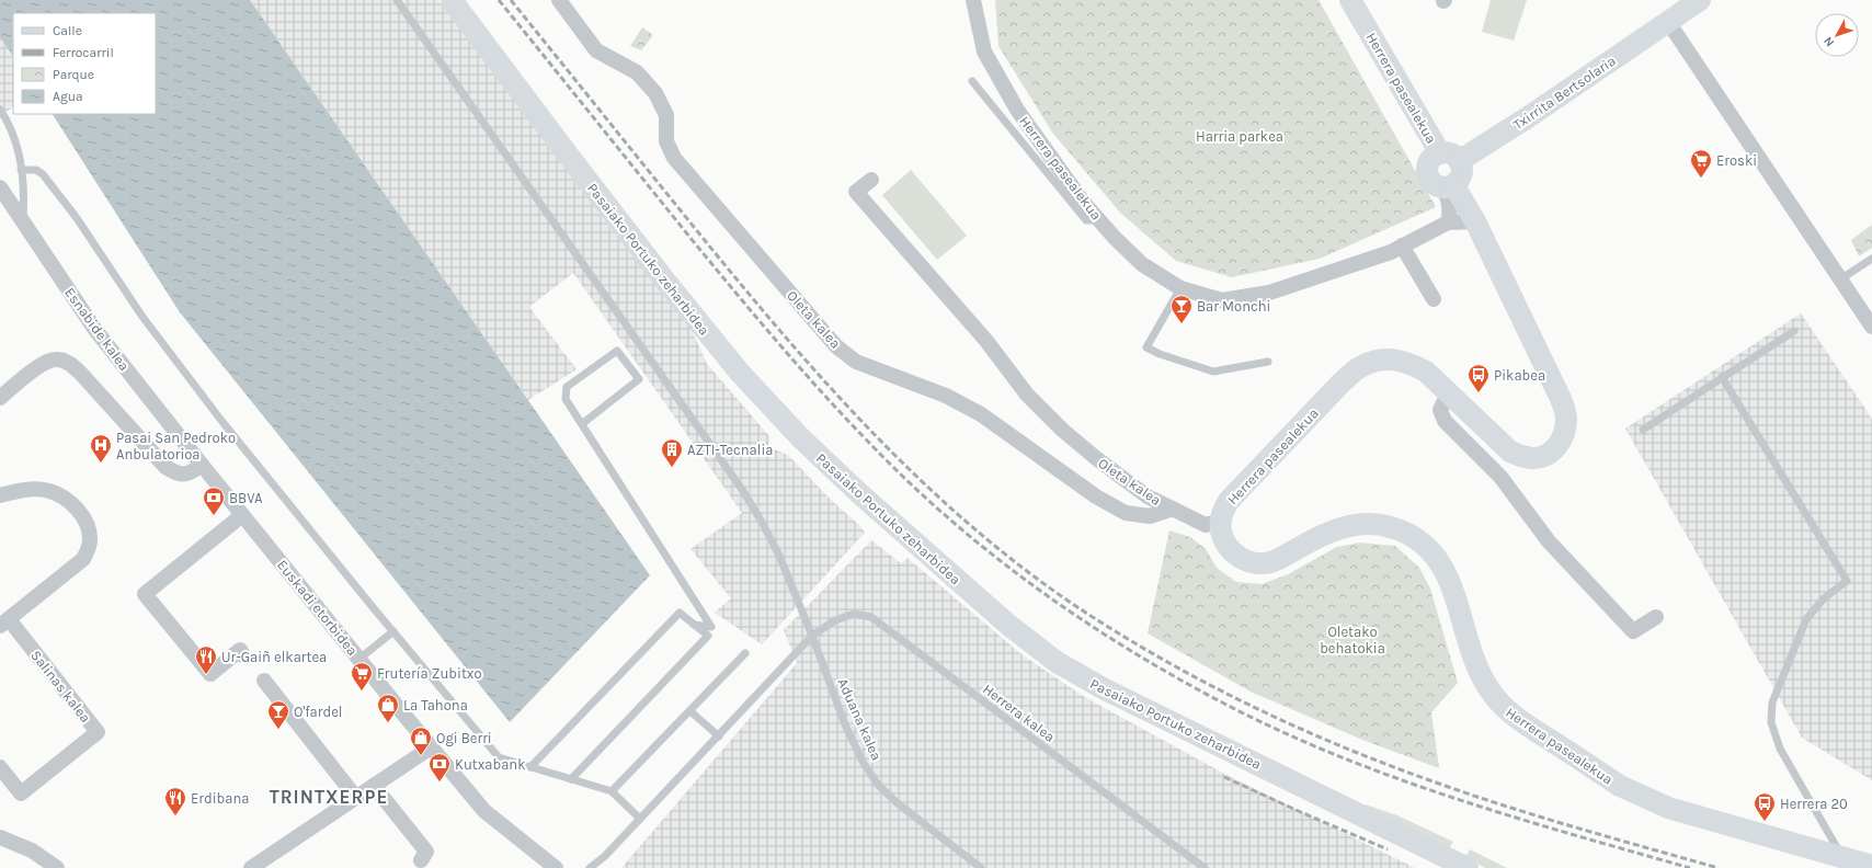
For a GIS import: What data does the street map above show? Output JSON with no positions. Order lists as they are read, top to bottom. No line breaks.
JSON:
{"streets":{"street":["Herrera pasealekua","Txirrita Bertsolaria","Pasaiako Portuko zeharbidea","Oleta kalea","Esnabide kalea","Euskadi etorbidea","Salinas kalea"],"lane":["Herrera kalea","Aduana kalea"]},"crossings":[["Herrera pasealekua","Txirrita Bertsolaria"],["Herrera pasealekua","Oleta kalea"],["Esnabide kalea","Euskadi etorbidea"],["Herrera kalea","Aduana kalea"]],"districts":["TRINTXERPE"],"parks":["Harria parkea","Oletako behatokia"],"places":{"supermarket":["Eroski","Frutería Zubitxo"],"bar":["Bar Monchi","O'fardel"],"bus stop":["Pikabea","Herrera 20"],"hospital":["Pasai San Pedroko Anbulatorioa"],"building":["AZTI-Tecnalia"],"bank":["BBVA","Kutxabank"],"restaurant":["Ur-Gaiñ elkartea","Erdibana"],"shop":["La Tahona","Ogi Berri"]},"legend":["Calle","Ferrocarril","Parque","Agua"],"north":"bottom left"}
